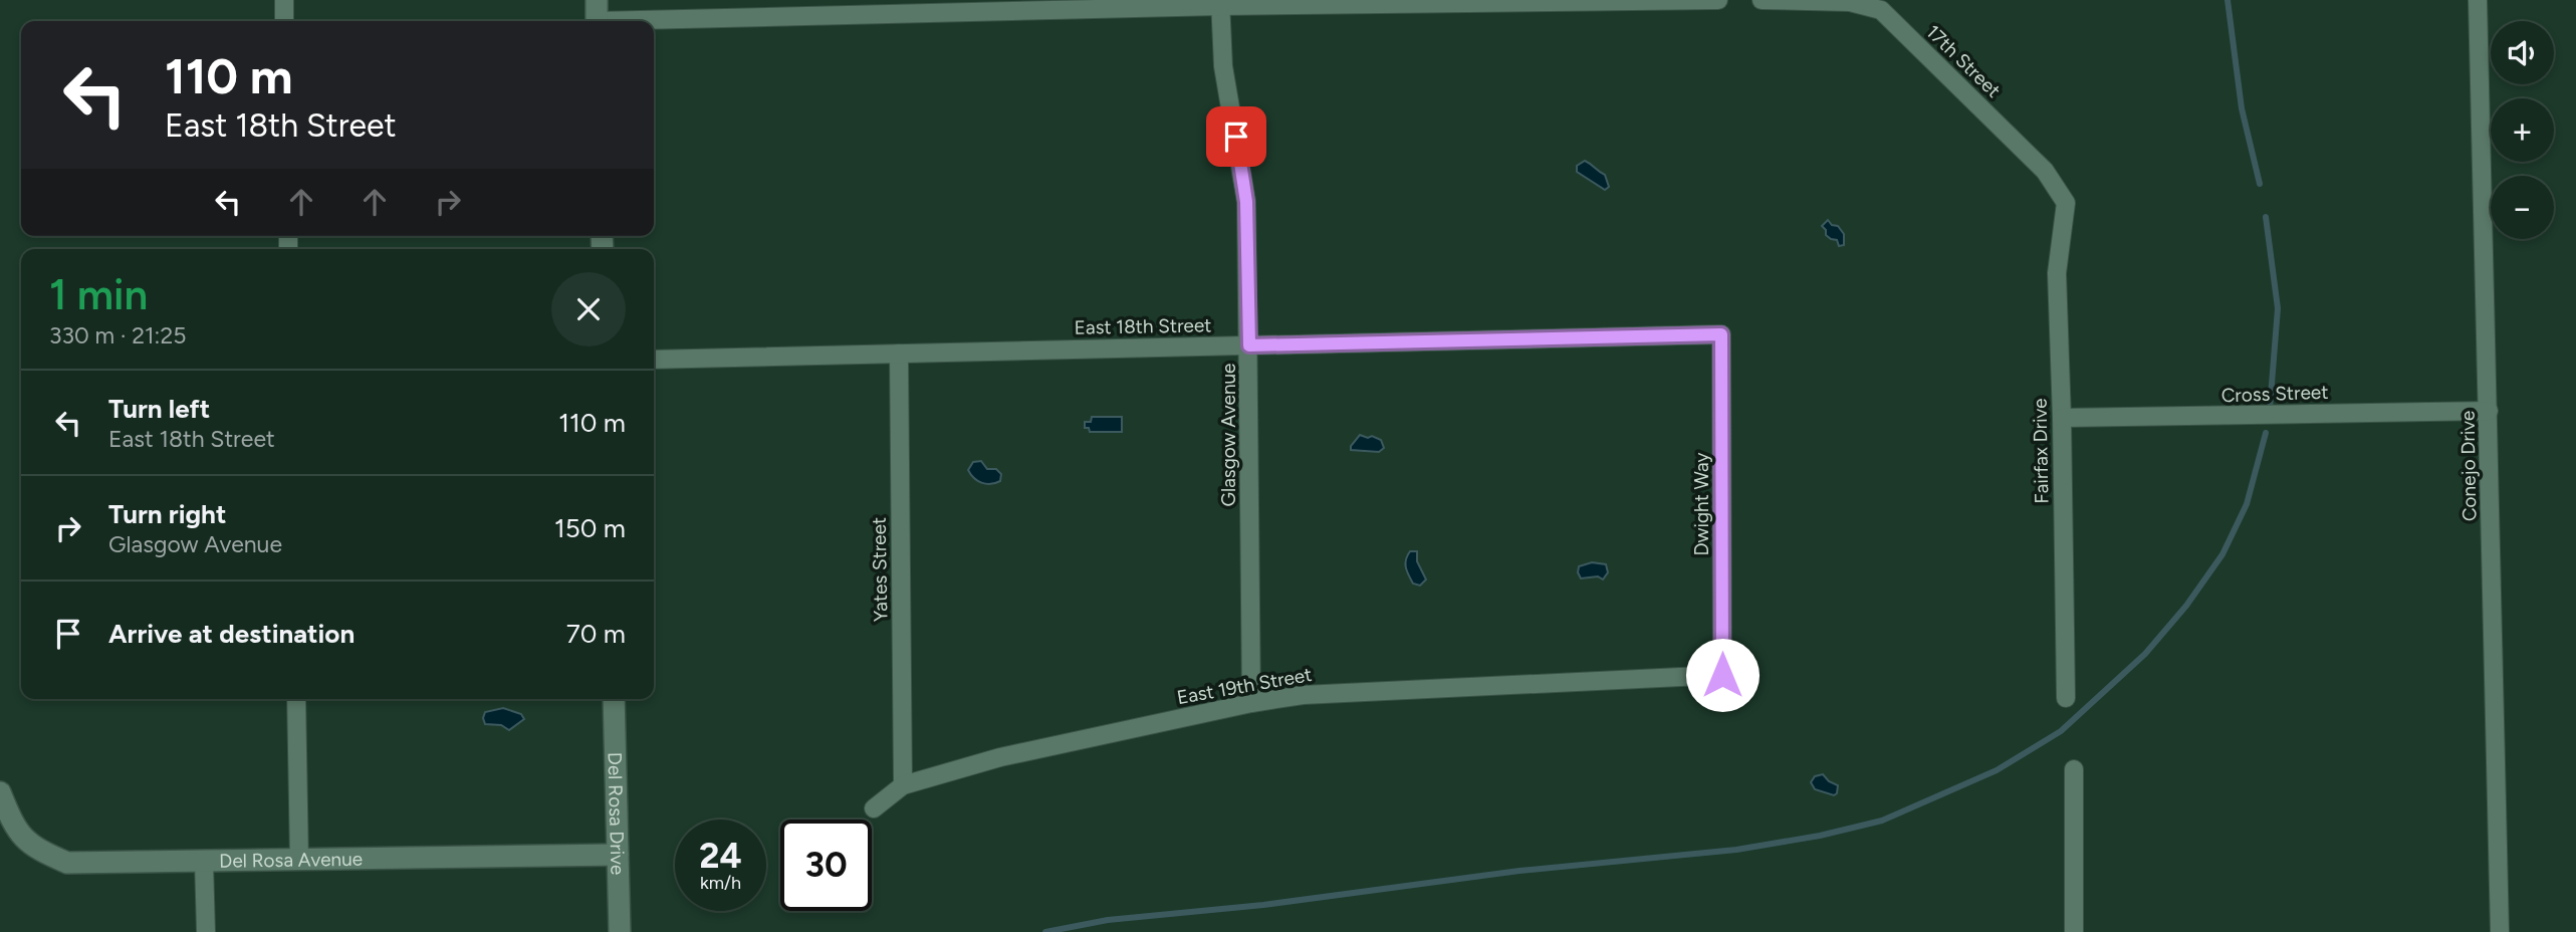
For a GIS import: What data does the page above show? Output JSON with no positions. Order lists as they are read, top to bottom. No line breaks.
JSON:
{"streets":{"street":["17th Street","East 18th Street","Cross Street","Glasgow Avenue","Fairfax Drive","Conejo Drive","Dwight Way","Yates Street","East 19th Street","Del Rosa Drive","Del Rosa Avenue"]},"crossings":[["17th Street","Fairfax Drive"],["East 18th Street","Glasgow Avenue"],["East 18th Street","Dwight Way"],["East 18th Street","Yates Street"],["Cross Street","Fairfax Drive"],["Cross Street","Conejo Drive"],["Glasgow Avenue","East 19th Street"],["Dwight Way","East 19th Street"],["Yates Street","East 19th Street"],["Del Rosa Drive","Del Rosa Avenue"]],"page":{"map_buttons":["+","−"],"turn":["110 m","East 18th Street"],"heading":["1 min","330 m · 21:25"],"list":[{"name":"Turn left","note":"East 18th Street","value":"110 m"},{"name":"Turn right","note":"Glasgow Avenue","value":"150 m"},{"name":"Arrive at destination","value":"70 m"}],"speed":"24 km/h","limit":"30"}}
